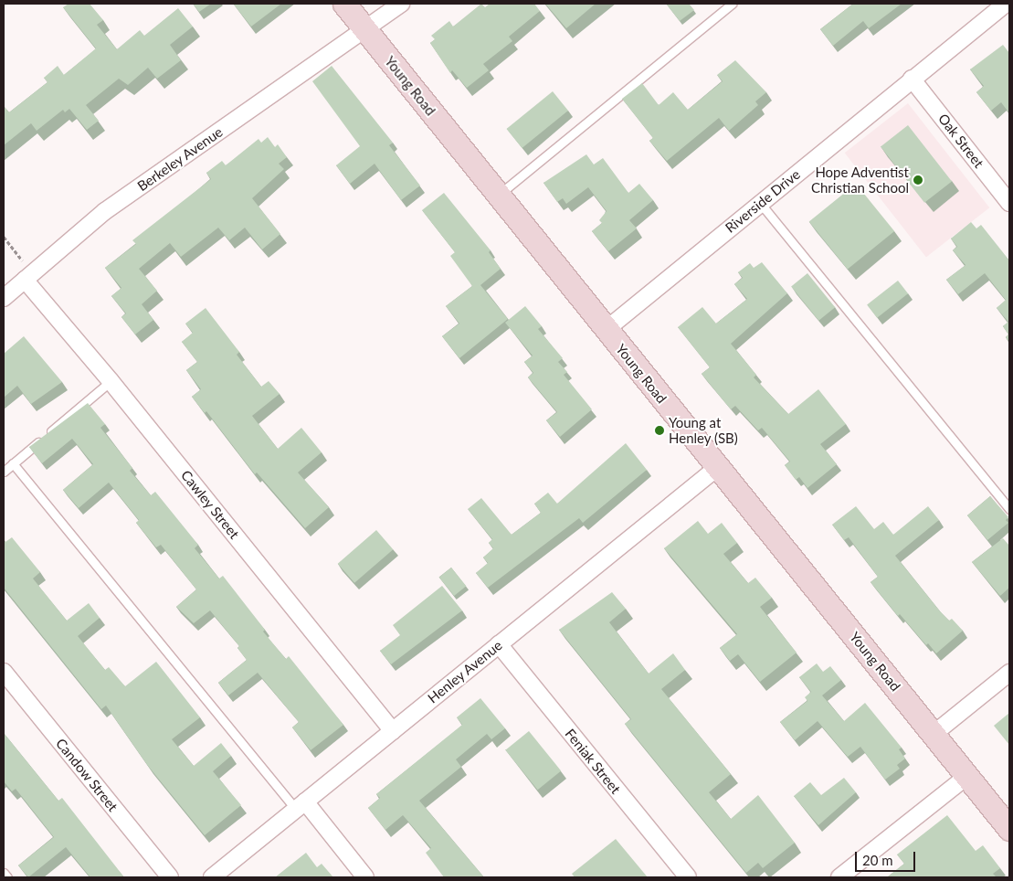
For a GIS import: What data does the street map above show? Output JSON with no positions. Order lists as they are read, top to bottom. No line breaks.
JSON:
{"streets":{"street":["Young Road","Oak Street","Berkeley Avenue","Riverside Drive","Cawley Street","Henley Avenue","Feniak Street","Candow Street"]},"crossings":[["Young Road","Berkeley Avenue"],["Young Road","Riverside Drive"],["Young Road","Henley Avenue"],["Oak Street","Riverside Drive"],["Berkeley Avenue","Cawley Street"],["Cawley Street","Henley Avenue"],["Henley Avenue","Feniak Street"]],"places":["Hope Adventist Christian School","Young at Henley (SB)"],"scale_bar":"20 m"}
